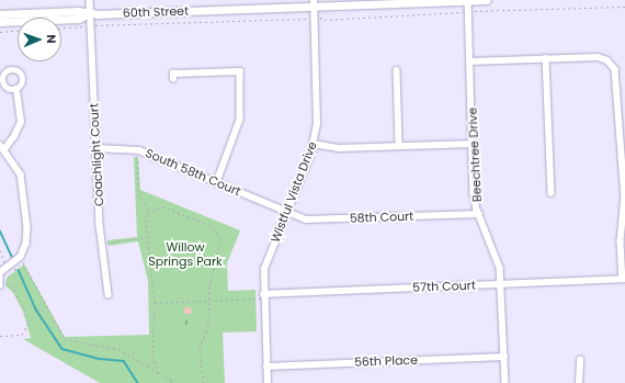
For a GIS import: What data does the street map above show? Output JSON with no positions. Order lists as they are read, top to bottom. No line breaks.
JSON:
{"streets":{"street":["60th Street","Coachlight Court","Beechtree Drive","South 58th Court","Wistful Vista Drive","58th Court","57th Court","56th Place"]},"crossings":[["60th Street","Coachlight Court"],["60th Street","Beechtree Drive"],["60th Street","Wistful Vista Drive"],["Coachlight Court","South 58th Court"],["Beechtree Drive","58th Court"],["Beechtree Drive","57th Court"],["Beechtree Drive","56th Place"],["South 58th Court","Wistful Vista Drive"],["South 58th Court","58th Court"],["Wistful Vista Drive","58th Court"],["Wistful Vista Drive","57th Court"],["Wistful Vista Drive","56th Place"]],"parks":["Willow Springs Park"],"north":"right"}
